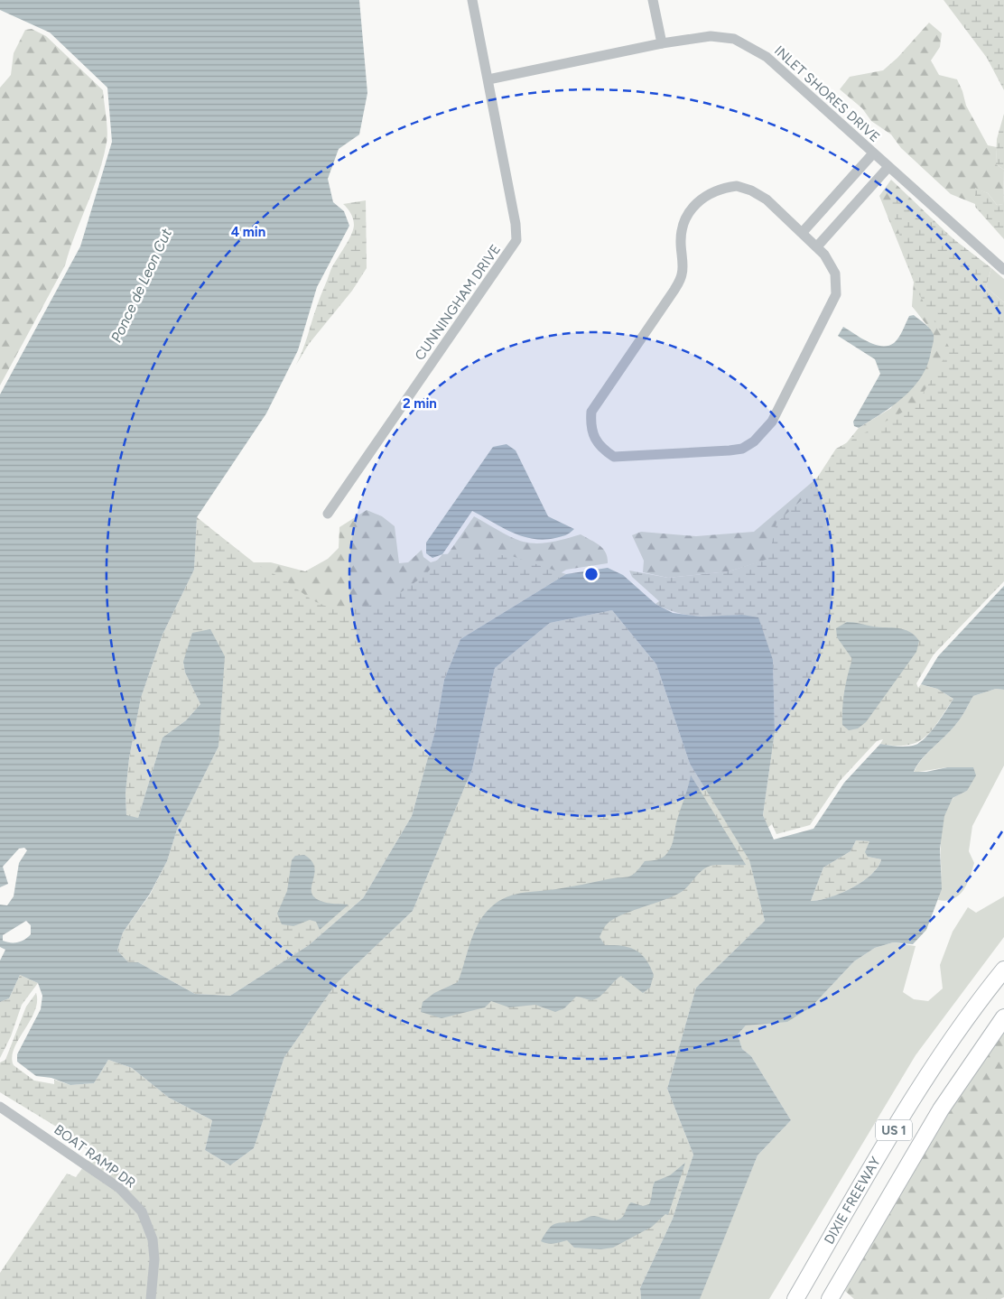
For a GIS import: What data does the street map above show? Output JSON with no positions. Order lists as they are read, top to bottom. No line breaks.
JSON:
{"streets":{"main road":["US 1","DIXIE FREEWAY"],"street":["INLET SHORES DRIVE","CUNNINGHAM DRIVE","BOAT RAMP DR"]},"crossings":[["INLET SHORES DRIVE","CUNNINGHAM DRIVE"]],"water":["Ponce de Leon Cut"],"rings":["4 min","2 min"]}
